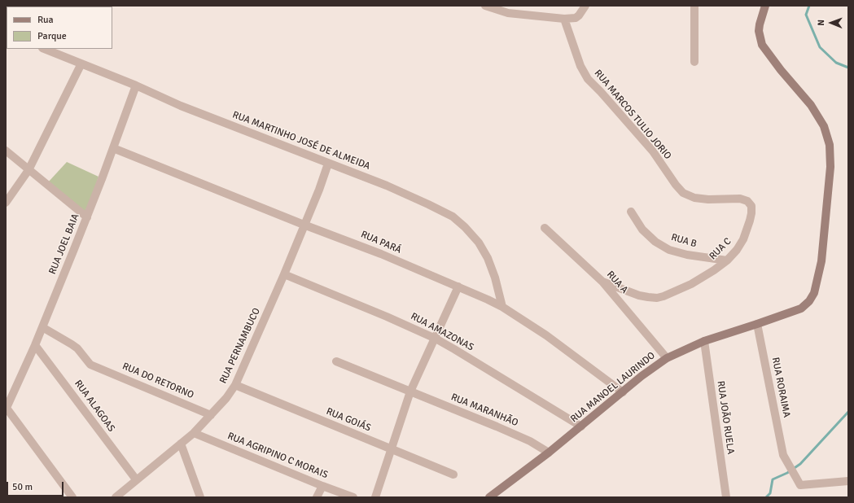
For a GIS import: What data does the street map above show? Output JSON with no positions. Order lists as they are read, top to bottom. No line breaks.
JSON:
{"streets":{"street":["RUA MARCOS TULIO JORIO","RUA MARTINHO JOSÉ DE ALMEIDA","RUA B","RUA PARÁ","RUA JOEL BAIA","RUA C","RUA A","RUA AMAZONAS","RUA PERNAMBUCO","RUA DO RETORNO","RUA MANOEL LAURINDO","RUA RORAIMA","RUA ALAGOAS","RUA MARANHÃO","RUA JOÃO RUELA","RUA GOIÁS","RUA AGRIPINO C MORAIS"]},"crossings":[["RUA MARCOS TULIO JORIO","RUA C"],["RUA MARTINHO JOSÉ DE ALMEIDA","RUA PARÁ"],["RUA MARTINHO JOSÉ DE ALMEIDA","RUA JOEL BAIA"],["RUA MARTINHO JOSÉ DE ALMEIDA","RUA PERNAMBUCO"],["RUA B","RUA C"],["RUA PARÁ","RUA JOEL BAIA"],["RUA PARÁ","RUA PERNAMBUCO"],["RUA PARÁ","RUA MANOEL LAURINDO"],["RUA JOEL BAIA","RUA DO RETORNO"],["RUA JOEL BAIA","RUA ALAGOAS"],["RUA C","RUA A"],["RUA A","RUA MANOEL LAURINDO"],["RUA AMAZONAS","RUA PERNAMBUCO"],["RUA AMAZONAS","RUA MANOEL LAURINDO"],["RUA PERNAMBUCO","RUA DO RETORNO"],["RUA PERNAMBUCO","RUA ALAGOAS"],["RUA PERNAMBUCO","RUA GOIÁS"],["RUA PERNAMBUCO","RUA AGRIPINO C MORAIS"],["RUA MANOEL LAURINDO","RUA RORAIMA"],["RUA MANOEL LAURINDO","RUA MARANHÃO"],["RUA MANOEL LAURINDO","RUA JOÃO RUELA"]],"legend":["Rua","Parque"],"scale_bar":"50 m","north":"left"}
